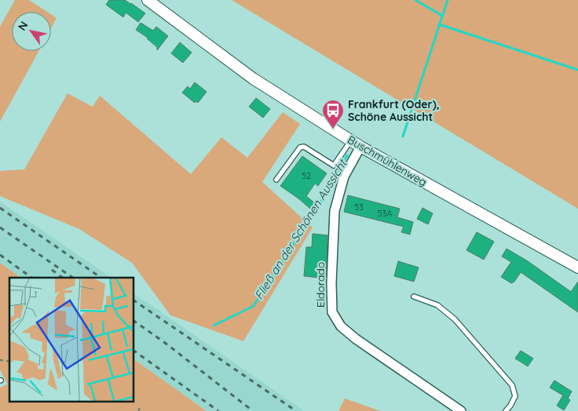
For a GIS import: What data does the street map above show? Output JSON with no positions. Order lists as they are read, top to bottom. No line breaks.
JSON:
{"streets":{"street":["Buschmühlenweg","Eldorado"]},"crossings":[["Buschmühlenweg","Eldorado"]],"water":["Fließ an der Schönen Aussicht"],"places":{"bus stop":["Frankfurt (Oder), Schöne Aussicht"]},"house_numbers":["52","53","53A"],"north":"top left"}
